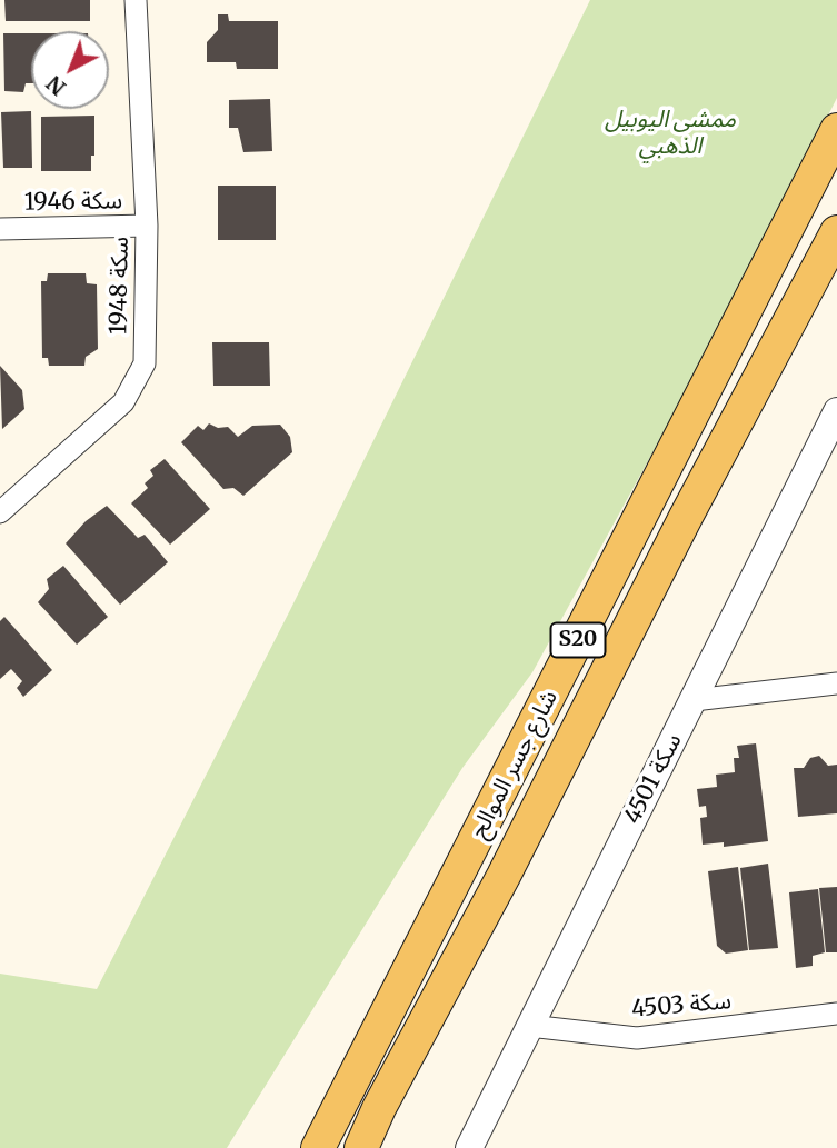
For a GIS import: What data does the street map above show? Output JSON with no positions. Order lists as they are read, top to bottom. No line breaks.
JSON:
{"streets":{"main road":["S20","شارع جسر الموالح"],"street":["سكة 1946","سكة 1948","سكة 4501","سكة 4503"]},"crossings":[["سكة 1946","سكة 1948"],["سكة 4501","سكة 4503"]],"parks":["ممشى اليوبيل الذهبي"],"north":"bottom left"}
